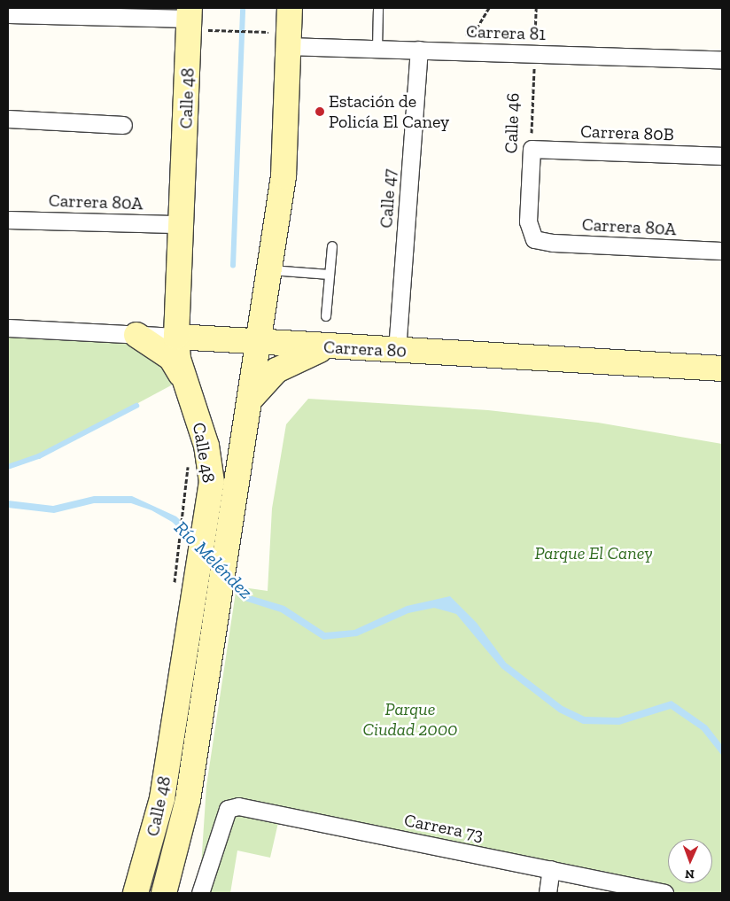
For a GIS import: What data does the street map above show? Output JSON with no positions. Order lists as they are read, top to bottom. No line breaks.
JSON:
{"streets":{"main road":["Calle 48","Carrera 80"],"street":["Carrera 81","Calle 46","Carrera 80B","Calle 47","Carrera 80A","Carrera 73"]},"crossings":[["Carrera 81","Calle 48"],["Carrera 81","Calle 46"],["Carrera 81","Calle 47"],["Calle 48","Carrera 80A"],["Calle 48","Carrera 80"],["Calle 46","Carrera 80B"],["Calle 46","Carrera 80A"],["Calle 47","Carrera 80"]],"water":["Río Meléndez"],"parks":["Parque El Caney","Parque Ciudad 2000"],"places":["Estación de Policía El Caney"],"north":"bottom"}
